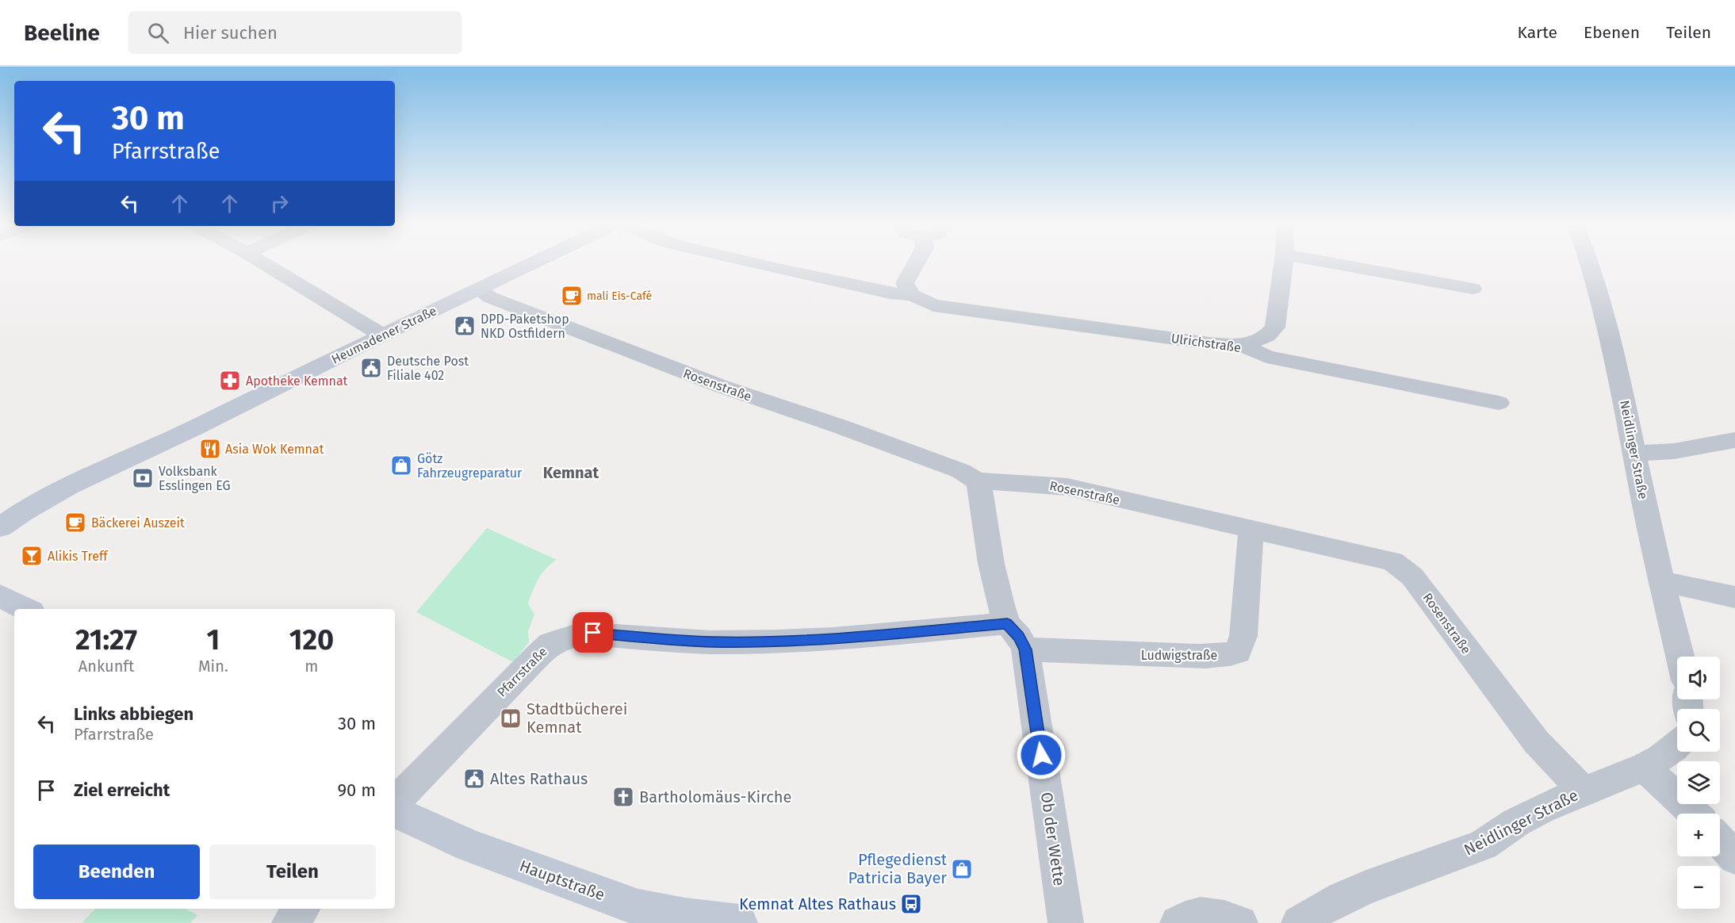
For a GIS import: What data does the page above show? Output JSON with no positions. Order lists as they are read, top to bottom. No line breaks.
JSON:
{"streets":{"main road":["Heumadener Straße","Hauptstraße"],"street":["Ulrichstraße","Rosenstraße","Neidlinger Straße","Ludwigstraße","Pfarrstraße","Ob der Wette"]},"crossings":[["Heumadener Straße","Rosenstraße"],["Rosenstraße","Neidlinger Straße"],["Rosenstraße","Ludwigstraße"],["Rosenstraße","Ob der Wette"],["Ludwigstraße","Ob der Wette"],["Pfarrstraße","Ob der Wette"]],"districts":["Kemnat"],"places":{"cafe":["mali Eis-Café","Bäckerei Auszeit"],"public building":["DPD-Paketshop NKD Ostfildern","Deutsche Post Filiale 402","Altes Rathaus"],"pharmacy":["Apotheke Kemnat"],"restaurant":["Asia Wok Kemnat"],"shop":["Götz Fahrzeugreparatur","Pflegedienst Patricia Bayer"],"bank":["Volksbank Esslingen EG"],"bar":["Alikis Treff"],"library":["Stadtbücherei Kemnat"],"church":["Bartholomäus-Kirche"],"bus stop":["Kemnat Altes Rathaus"]},"page":{"header":"Beeline","search":"Hier suchen","nav":["Karte","Ebenen","Teilen"],"turn":["30 m","Pfarrstraße"],"eta":["21:27","Ankunft","1","Min.","120","m"],"map_buttons":["+","−"],"list":[{"name":"Links abbiegen","note":"Pfarrstraße","value":"30 m"},{"name":"Ziel erreicht","value":"90 m"}],"buttons":["Beenden","Teilen"]}}
